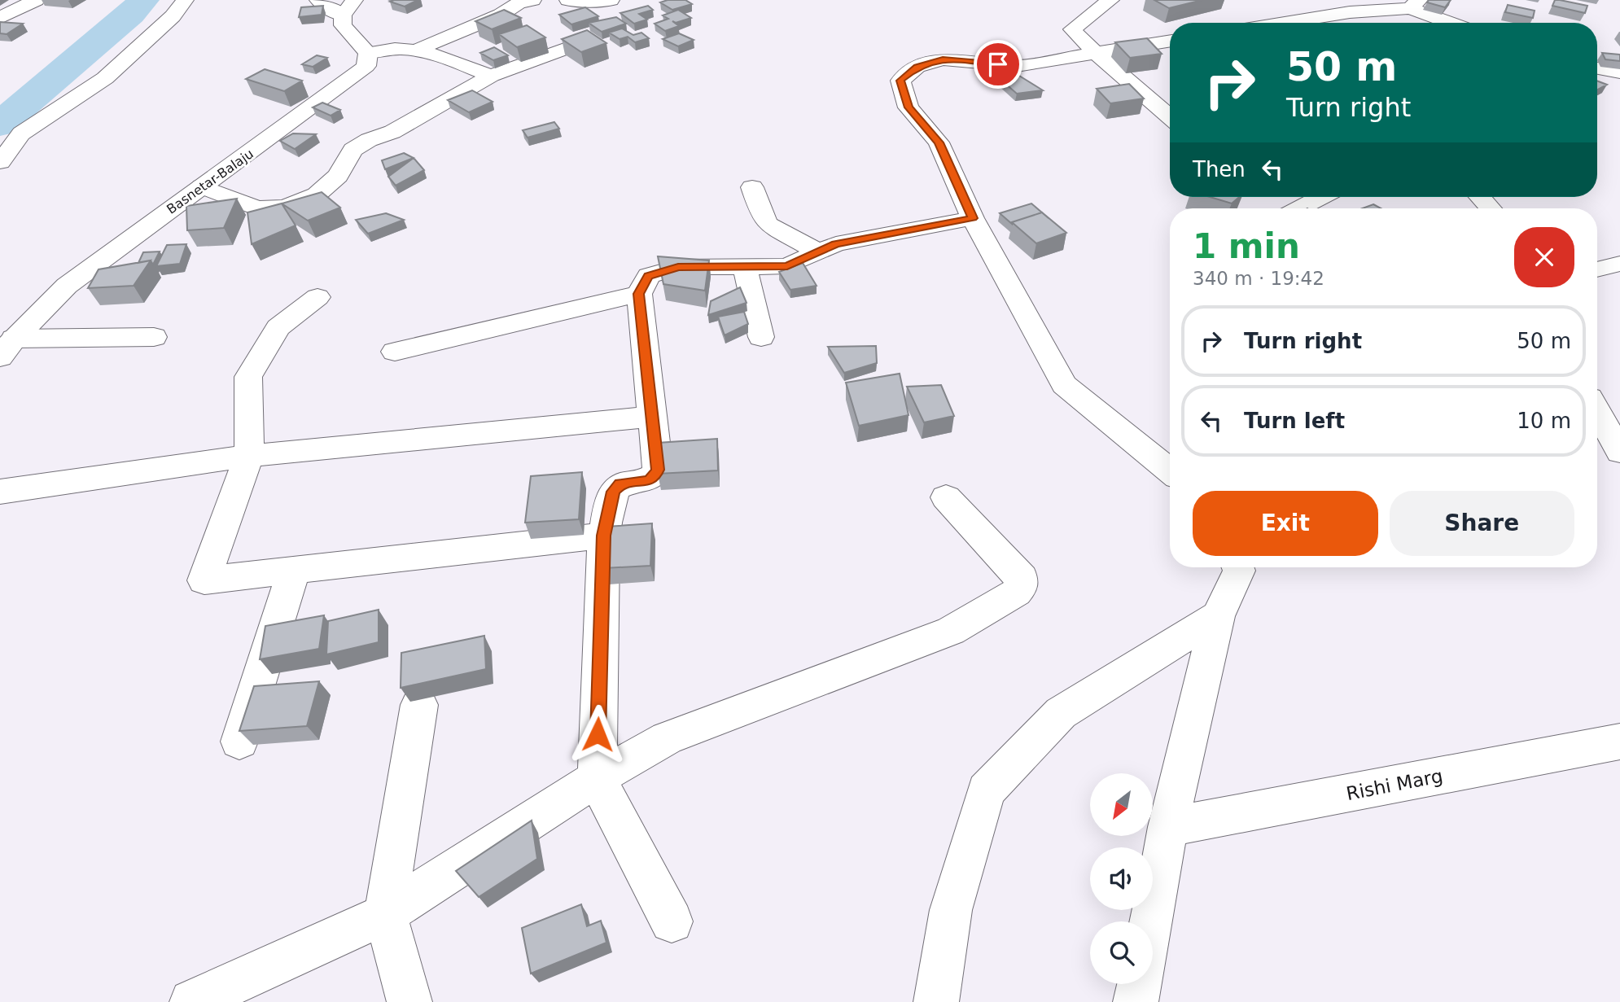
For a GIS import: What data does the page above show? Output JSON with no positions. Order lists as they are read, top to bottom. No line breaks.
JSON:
{"streets":{"street":["Basnetar-Balaju","Rishi Marg"]},"north":"bottom left","page":{"turn":["50 m","Turn right"],"then":"Then","heading":["1 min","340 m · 19:42"],"list":[{"name":"Turn right","value":"50 m"},{"name":"Turn left","value":"10 m"}],"buttons":["Exit","Share"]}}
